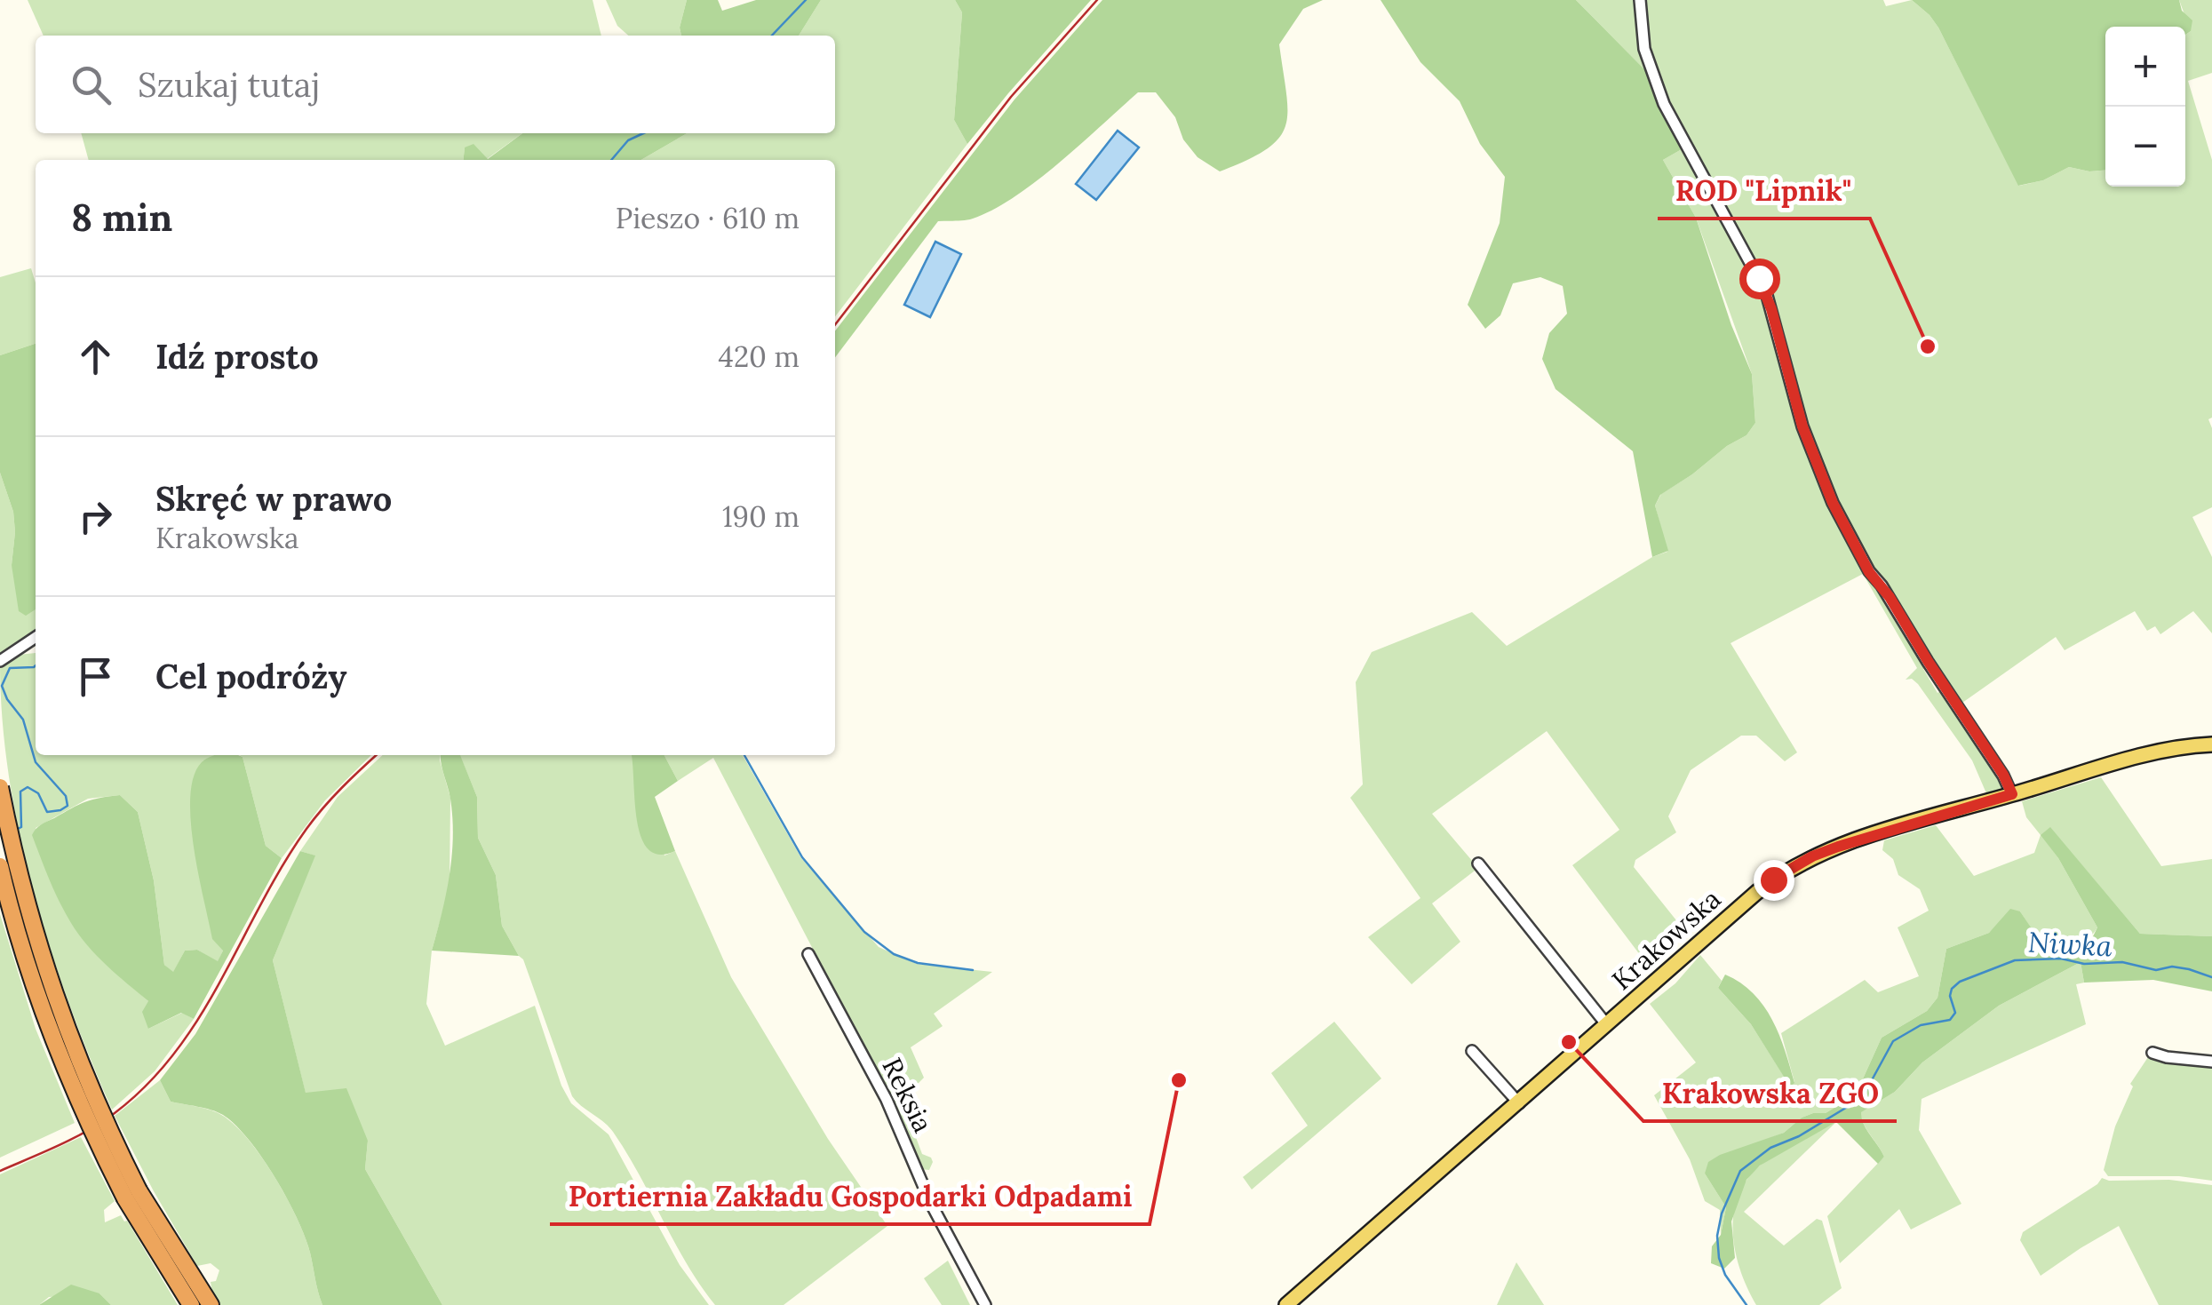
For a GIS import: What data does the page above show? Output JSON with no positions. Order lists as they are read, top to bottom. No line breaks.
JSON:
{"streets":{"main road":["Krakowska"],"street":["Reksia"]},"water":["Niwka"],"places":["ROD \"Lipnik\"","Krakowska ZGO","Portiernia Zakładu Gospodarki Odpadami"],"page":{"map_buttons":["+","−"],"search":"Szukaj tutaj","heading":["8 min","Pieszo · 610 m"],"list":[["Idź prosto","420 m"],["Skręć w prawo","Krakowska","190 m"],"Cel podróży"]}}
